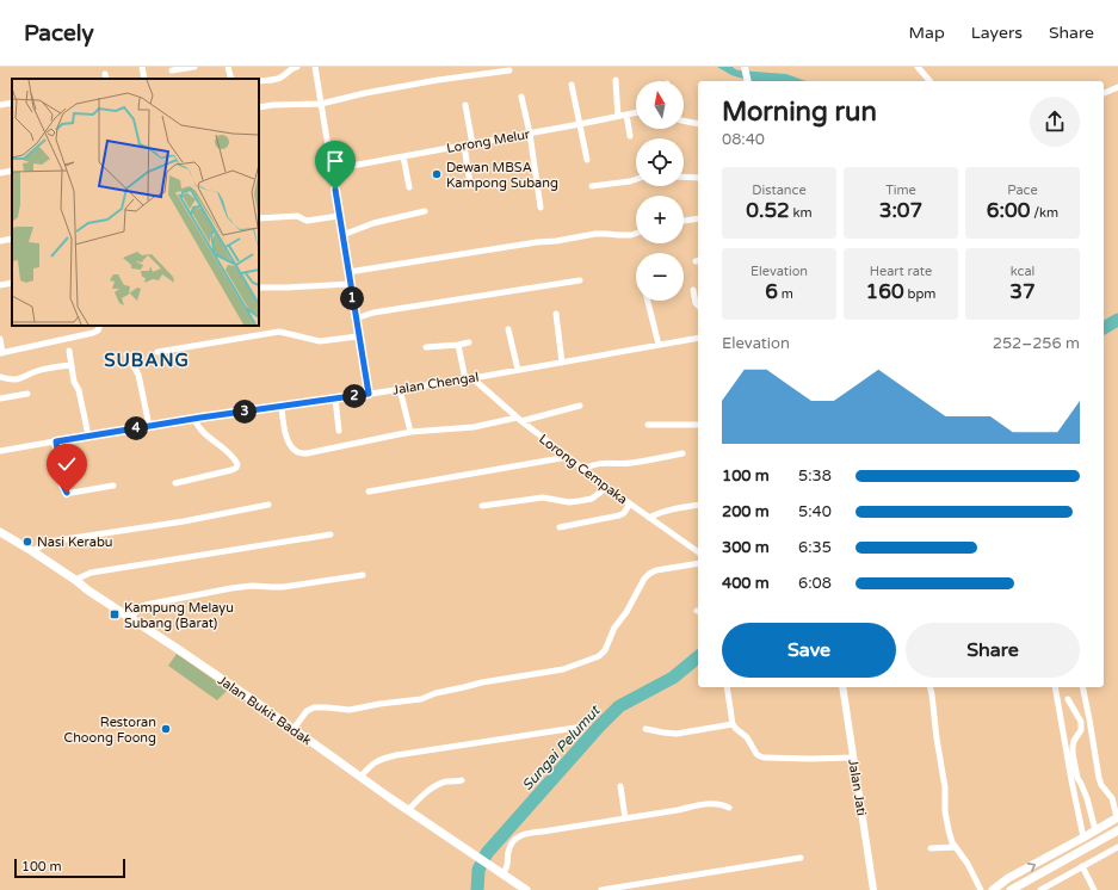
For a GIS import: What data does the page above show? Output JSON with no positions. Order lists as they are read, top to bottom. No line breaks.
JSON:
{"streets":{"main road":["Jalan Bukit Badak"],"street":["Lorong Melur","Jalan Chengal","Lorong Cempaka","Jalan Jati"]},"crossings":[["Jalan Chengal","Lorong Cempaka"]],"districts":["SUBANG"],"water":["Sungai Pelumut"],"places":{"other":["Dewan MBSA Kampong Subang","Nasi Kerabu","Restoran Choong Foong"],"transit":["Kampung Melayu Subang (Barat)"]},"scale_bar":"100 m","north":"top","page":{"header":"Pacely","nav":["Map","Layers","Share"],"map_buttons":["+","−"],"heading":["Morning run","08:40"],"stats":[["Distance","0.52 km"],["Time","3:07"],["Pace","6:00 /km"],["Elevation","6 m"],["Heart rate","160 bpm"],["kcal","37"]],"pins":["1","2","3","4"],"chart":["Elevation","252–256 m"],"list":[{"name":"100 m","note":"5:38"},{"name":"200 m","note":"5:40"},{"name":"300 m","note":"6:35"},{"name":"400 m","note":"6:08"}],"buttons":["Save","Share"],"scale":"100 m"}}
